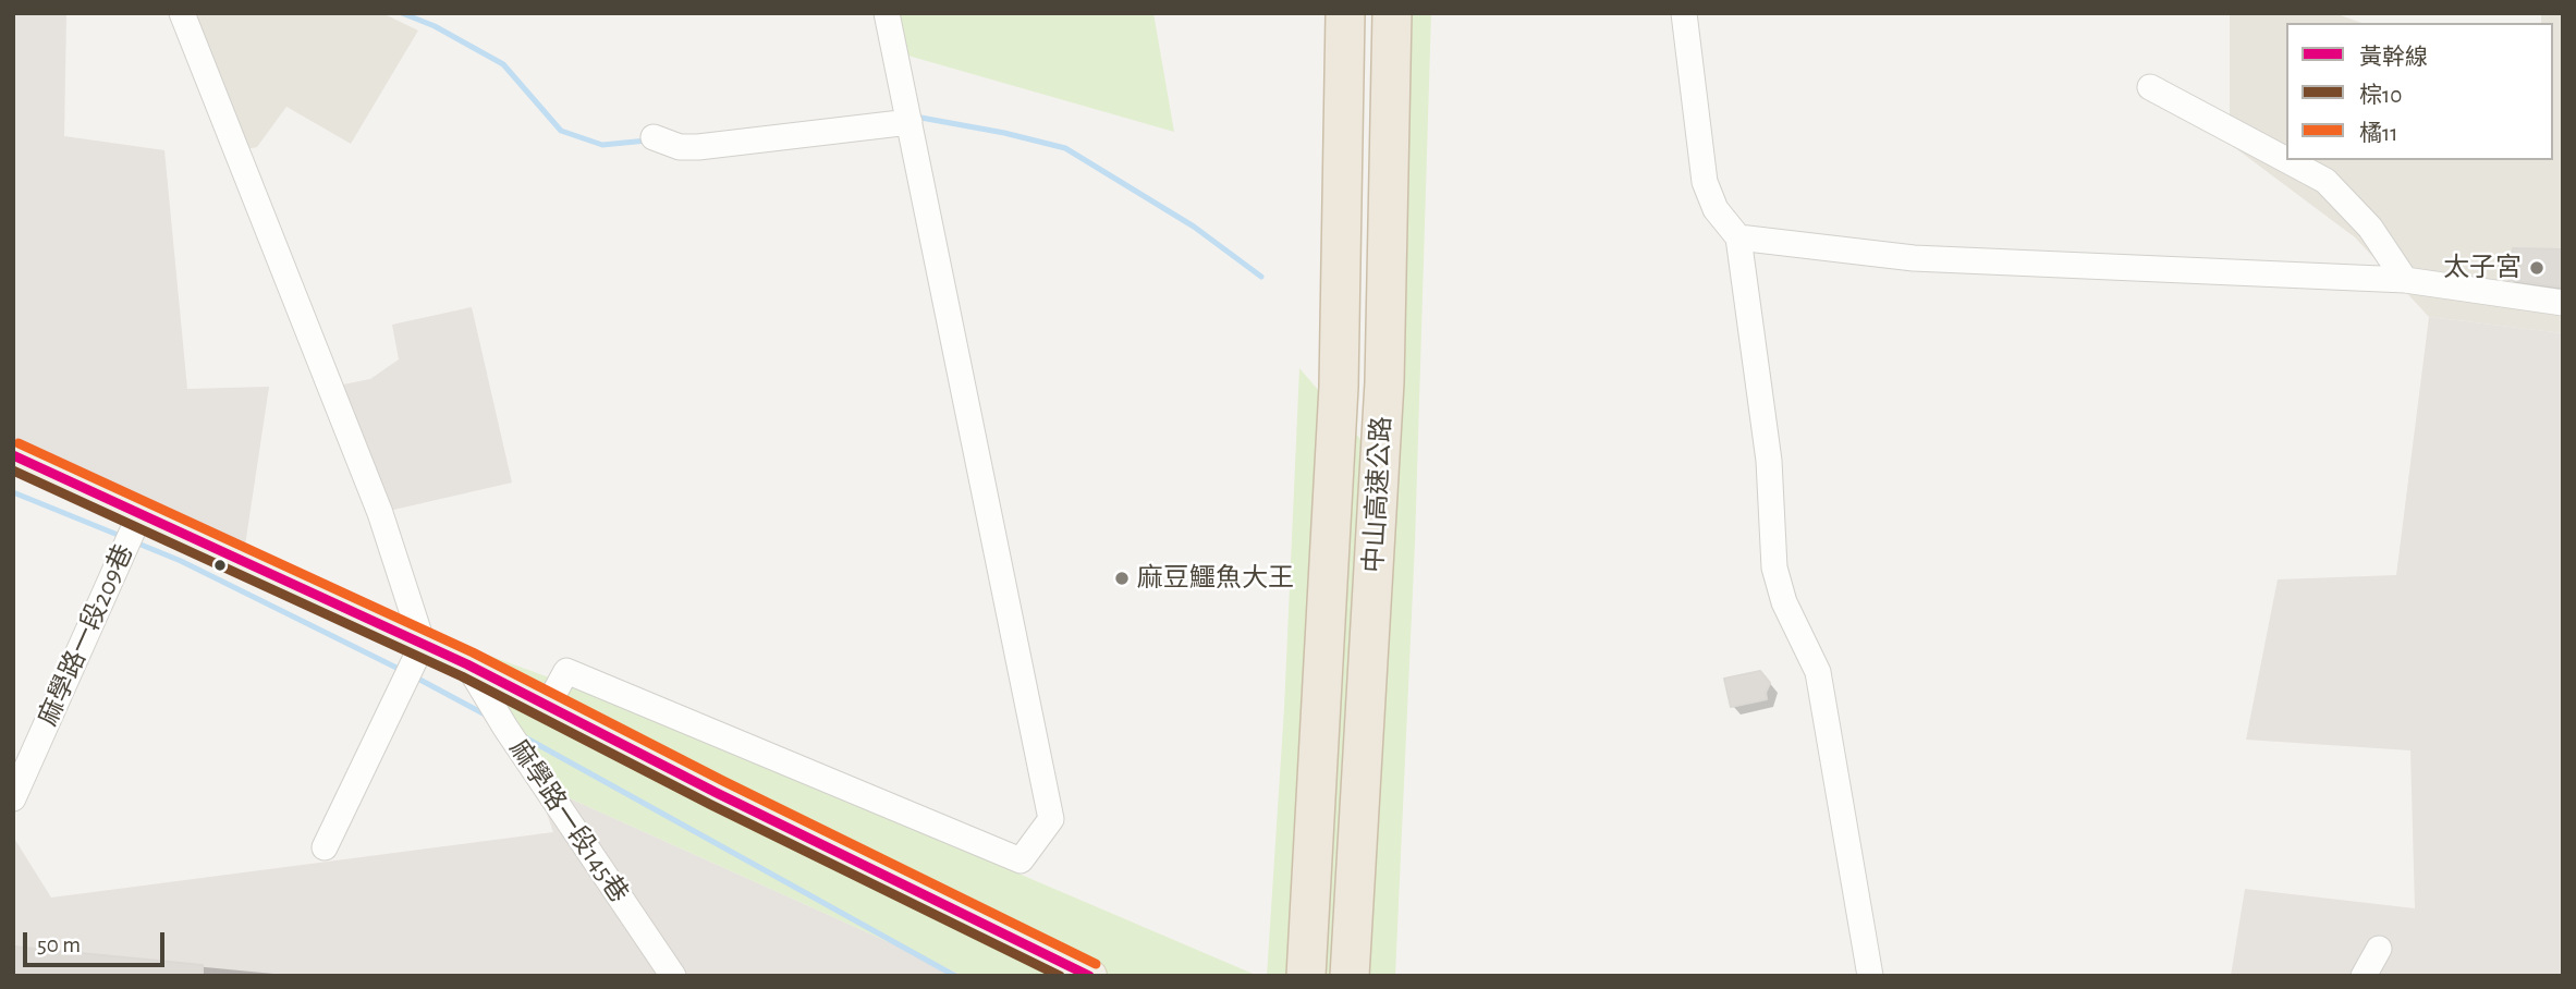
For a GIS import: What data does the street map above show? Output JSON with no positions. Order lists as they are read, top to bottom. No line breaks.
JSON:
{"streets":{"highway":["中山高速公路"],"lane":["麻學路一段209巷","麻學路一段145巷"]},"places":["太子宮","麻豆鱷魚大王"],"lines":["transit line 橘11","transit line 黃幹線","transit line 棕10"],"legend":["黃幹線","棕10","橘11"],"scale_bar":"50 m"}
